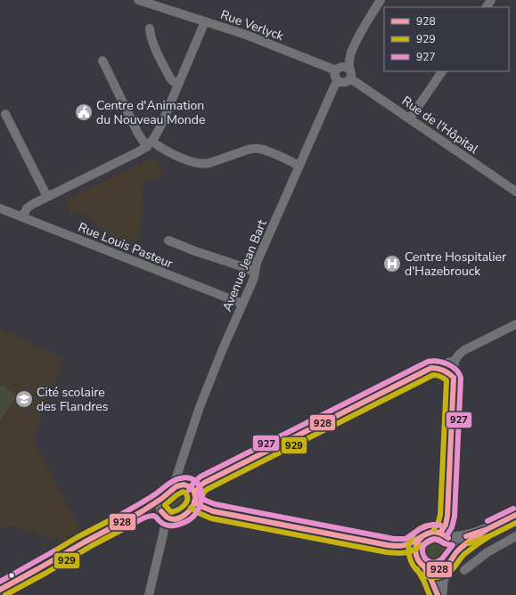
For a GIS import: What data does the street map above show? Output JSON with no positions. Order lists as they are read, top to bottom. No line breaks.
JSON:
{"streets":{"street":["Rue Verlyck","Rue de l'Hôpital","Rue Louis Pasteur","Avenue Jean Bart"]},"crossings":[["Rue Verlyck","Rue de l'Hôpital"],["Rue Louis Pasteur","Avenue Jean Bart"]],"places":{"public building":["Centre d'Animation du Nouveau Monde"],"hospital":["Centre Hospitalier d'Hazebrouck"],"school or university":["Cité scolaire des Flandres"]},"lines":["transit line 927","transit line 928","transit line 929"],"legend":["928","929","927"]}
